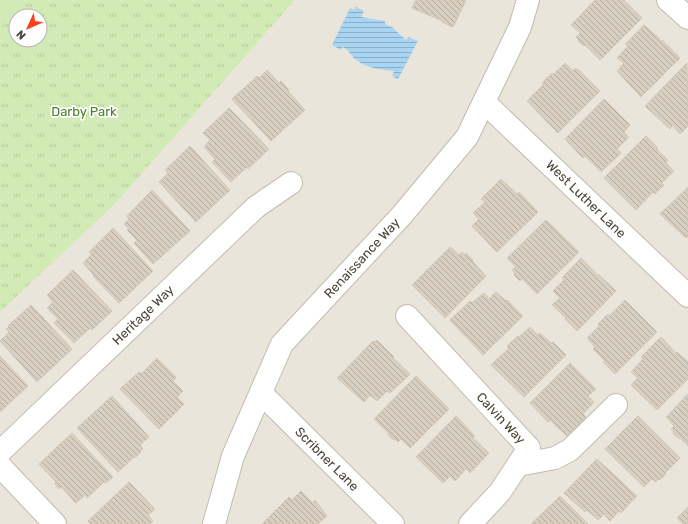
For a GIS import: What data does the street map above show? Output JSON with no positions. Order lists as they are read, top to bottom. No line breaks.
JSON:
{"streets":{"street":["West Luther Lane","Renaissance Way","Heritage Way","Calvin Way","Scribner Lane"]},"crossings":[["West Luther Lane","Renaissance Way"],["Renaissance Way","Scribner Lane"]],"parks":["Darby Park"],"north":"bottom left"}
